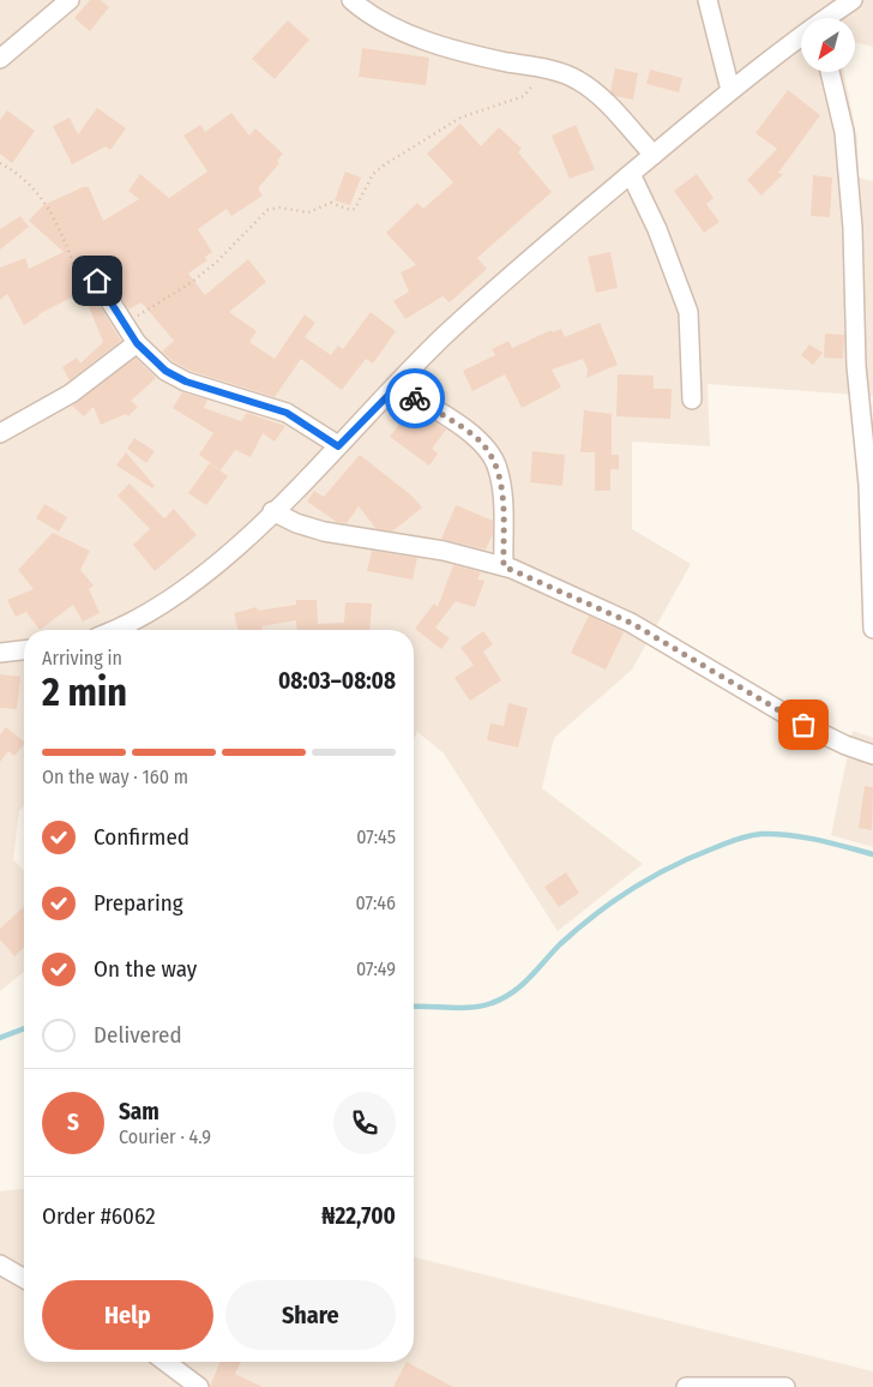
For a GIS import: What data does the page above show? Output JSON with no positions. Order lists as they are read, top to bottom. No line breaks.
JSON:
{"north":"bottom left","page":{"heading":["2 min","Arriving in","08:03–08:08"],"panel":["Sam","Courier · 4.9","Order #6062","₦22,700"],"bar":"On the way · 160 m","list":[["Confirmed","07:45"],["Preparing","07:46"],["On the way","07:49"],"Delivered"],"round":"S","buttons":["Help","Share"]}}
